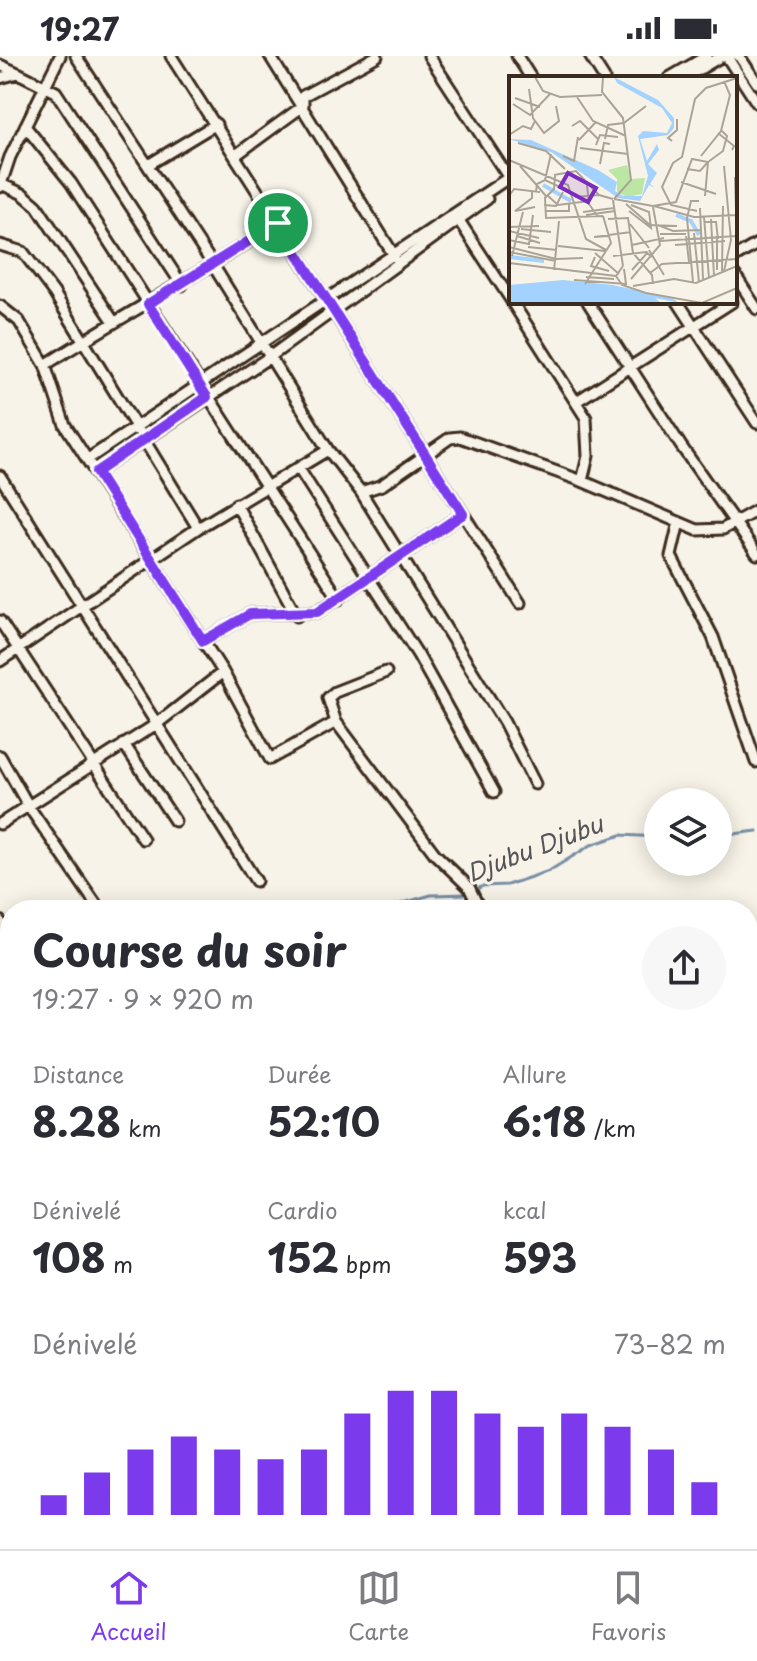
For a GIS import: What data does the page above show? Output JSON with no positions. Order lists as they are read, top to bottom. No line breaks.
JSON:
{"water":["Djubu Djubu"],"page":{"status":"19:27","heading":["Course du soir","19:27 · 9 × 920 m"],"stats":[["Distance","8.28 km"],["Durée","52:10"],["Allure","6:18 /km"],["Dénivelé","108 m"],["Cardio","152 bpm"],["kcal","593"]],"chart":["Dénivelé","73–82 m"],"tabs":["Accueil","Carte","Favoris"]}}
